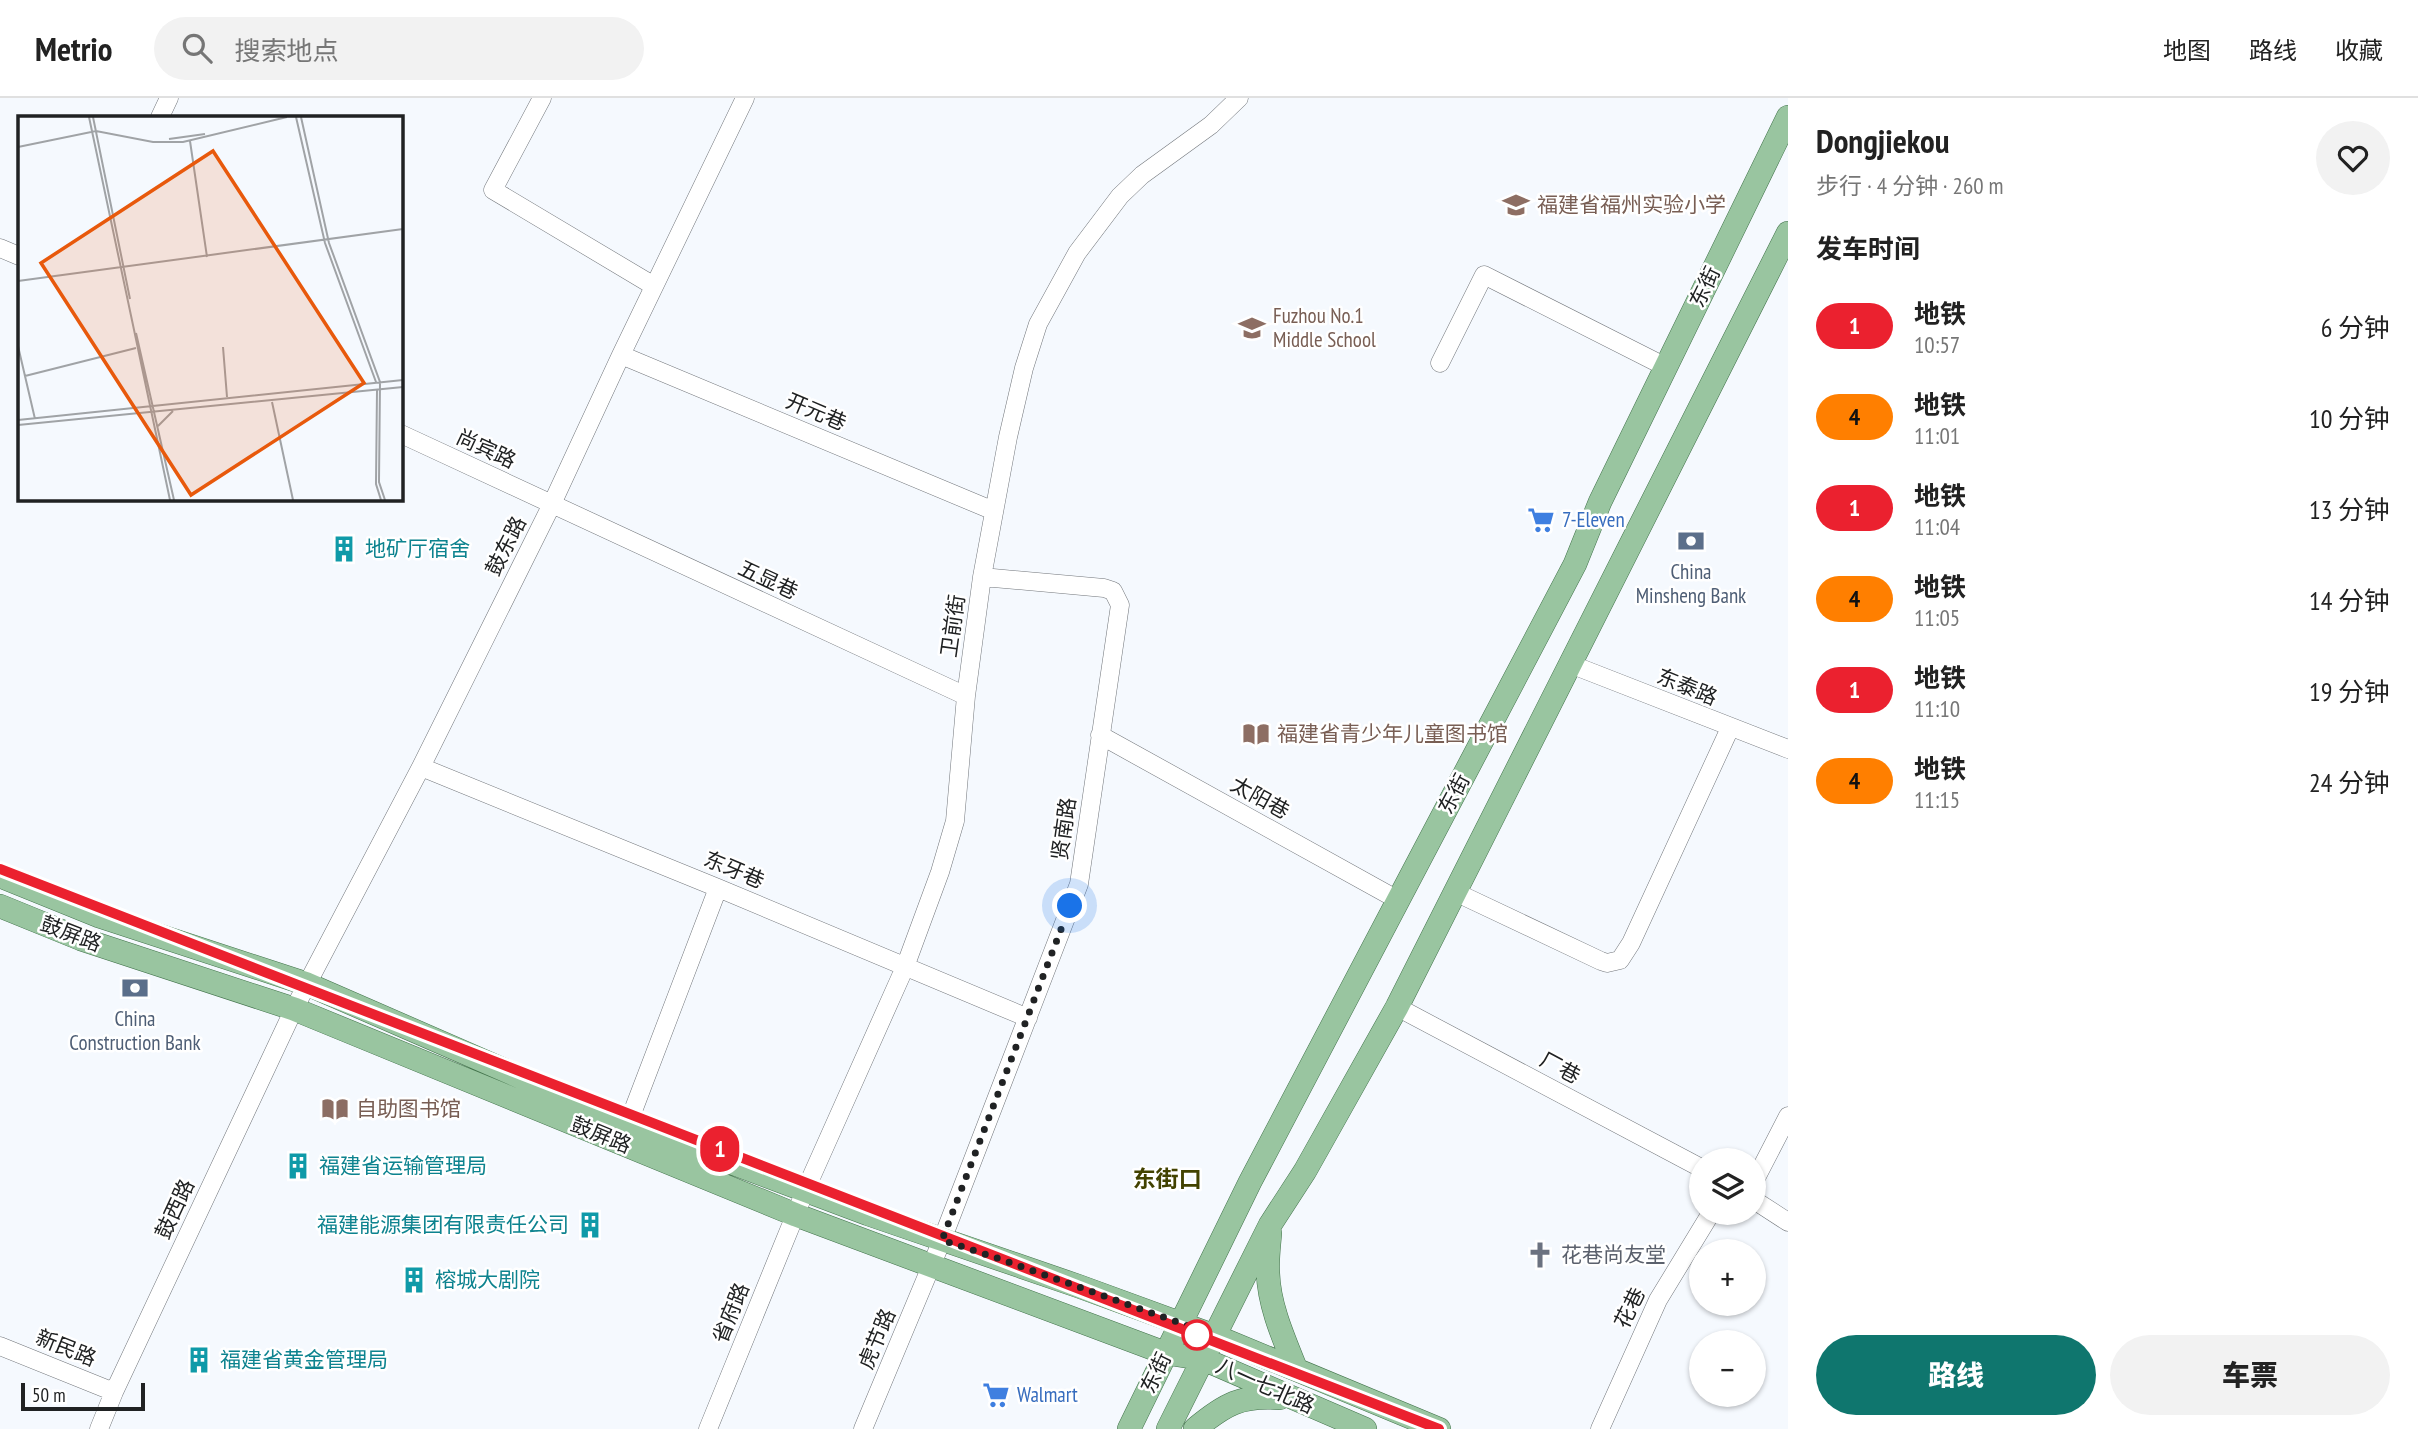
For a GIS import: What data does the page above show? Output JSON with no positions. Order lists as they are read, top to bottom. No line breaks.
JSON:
{"streets":{"main road":["东街","鼓屏路","八一七北路"],"street":["开元巷","尚宾路","鼓东路","五显巷","卫前街","东泰路","太阳巷","贤南路","东牙巷","厂巷","鼓西路","花巷","省府路","虎节路","新民路"]},"crossings":[["东街","太阳巷"],["东街","鼓屏路"],["东街","八一七北路"],["开元巷","鼓东路"],["开元巷","卫前街"],["尚宾路","鼓东路"],["尚宾路","五显巷"],["鼓东路","五显巷"],["鼓东路","东牙巷"],["鼓东路","鼓屏路"],["鼓东路","鼓西路"],["五显巷","卫前街"],["卫前街","贤南路"],["卫前街","东牙巷"],["卫前街","鼓屏路"],["卫前街","省府路"],["卫前街","八一七北路"],["太阳巷","贤南路"],["贤南路","东牙巷"],["贤南路","鼓屏路"],["贤南路","虎节路"],["贤南路","八一七北路"],["鼓屏路","鼓西路"],["鼓屏路","省府路"],["鼓屏路","虎节路"],["鼓屏路","八一七北路"],["鼓西路","新民路"]],"districts":["东街口"],"places":{"school or university":["福建省福州实验小学","Fuzhou No.1 Middle School"],"supermarket":["7-Eleven","Walmart"],"bank":["China Minsheng Bank","China Construction Bank"],"building":["地矿厅宿舍","福建省运输管理局","福建能源集团有限责任公司","榕城大剧院","福建省黄金管理局"],"library":["福建省青少年儿童图书馆","自助图书馆"],"church":["花巷尚友堂"]},"lines":["metro line 1"],"scale_bar":"50 m","page":{"header":"Metrio","search":"搜索地点","nav":["地图","路线","收藏"],"on_map":"1","heading":[["Dongjiekou","步行 · 4 分钟 · 260 m"],"发车时间"],"list":[{"mark":"1","name":"地铁","note":"10:57","value":"6 分钟"},{"mark":"4","name":"地铁","note":"11:01","value":"10 分钟"},{"mark":"1","name":"地铁","note":"11:04","value":"13 分钟"},{"mark":"4","name":"地铁","note":"11:05","value":"14 分钟"},{"mark":"1","name":"地铁","note":"11:10","value":"19 分钟"},{"mark":"4","name":"地铁","note":"11:15","value":"24 分钟"}],"map_buttons":["+","−"],"buttons":["路线","车票"],"scale":"50 m"}}
